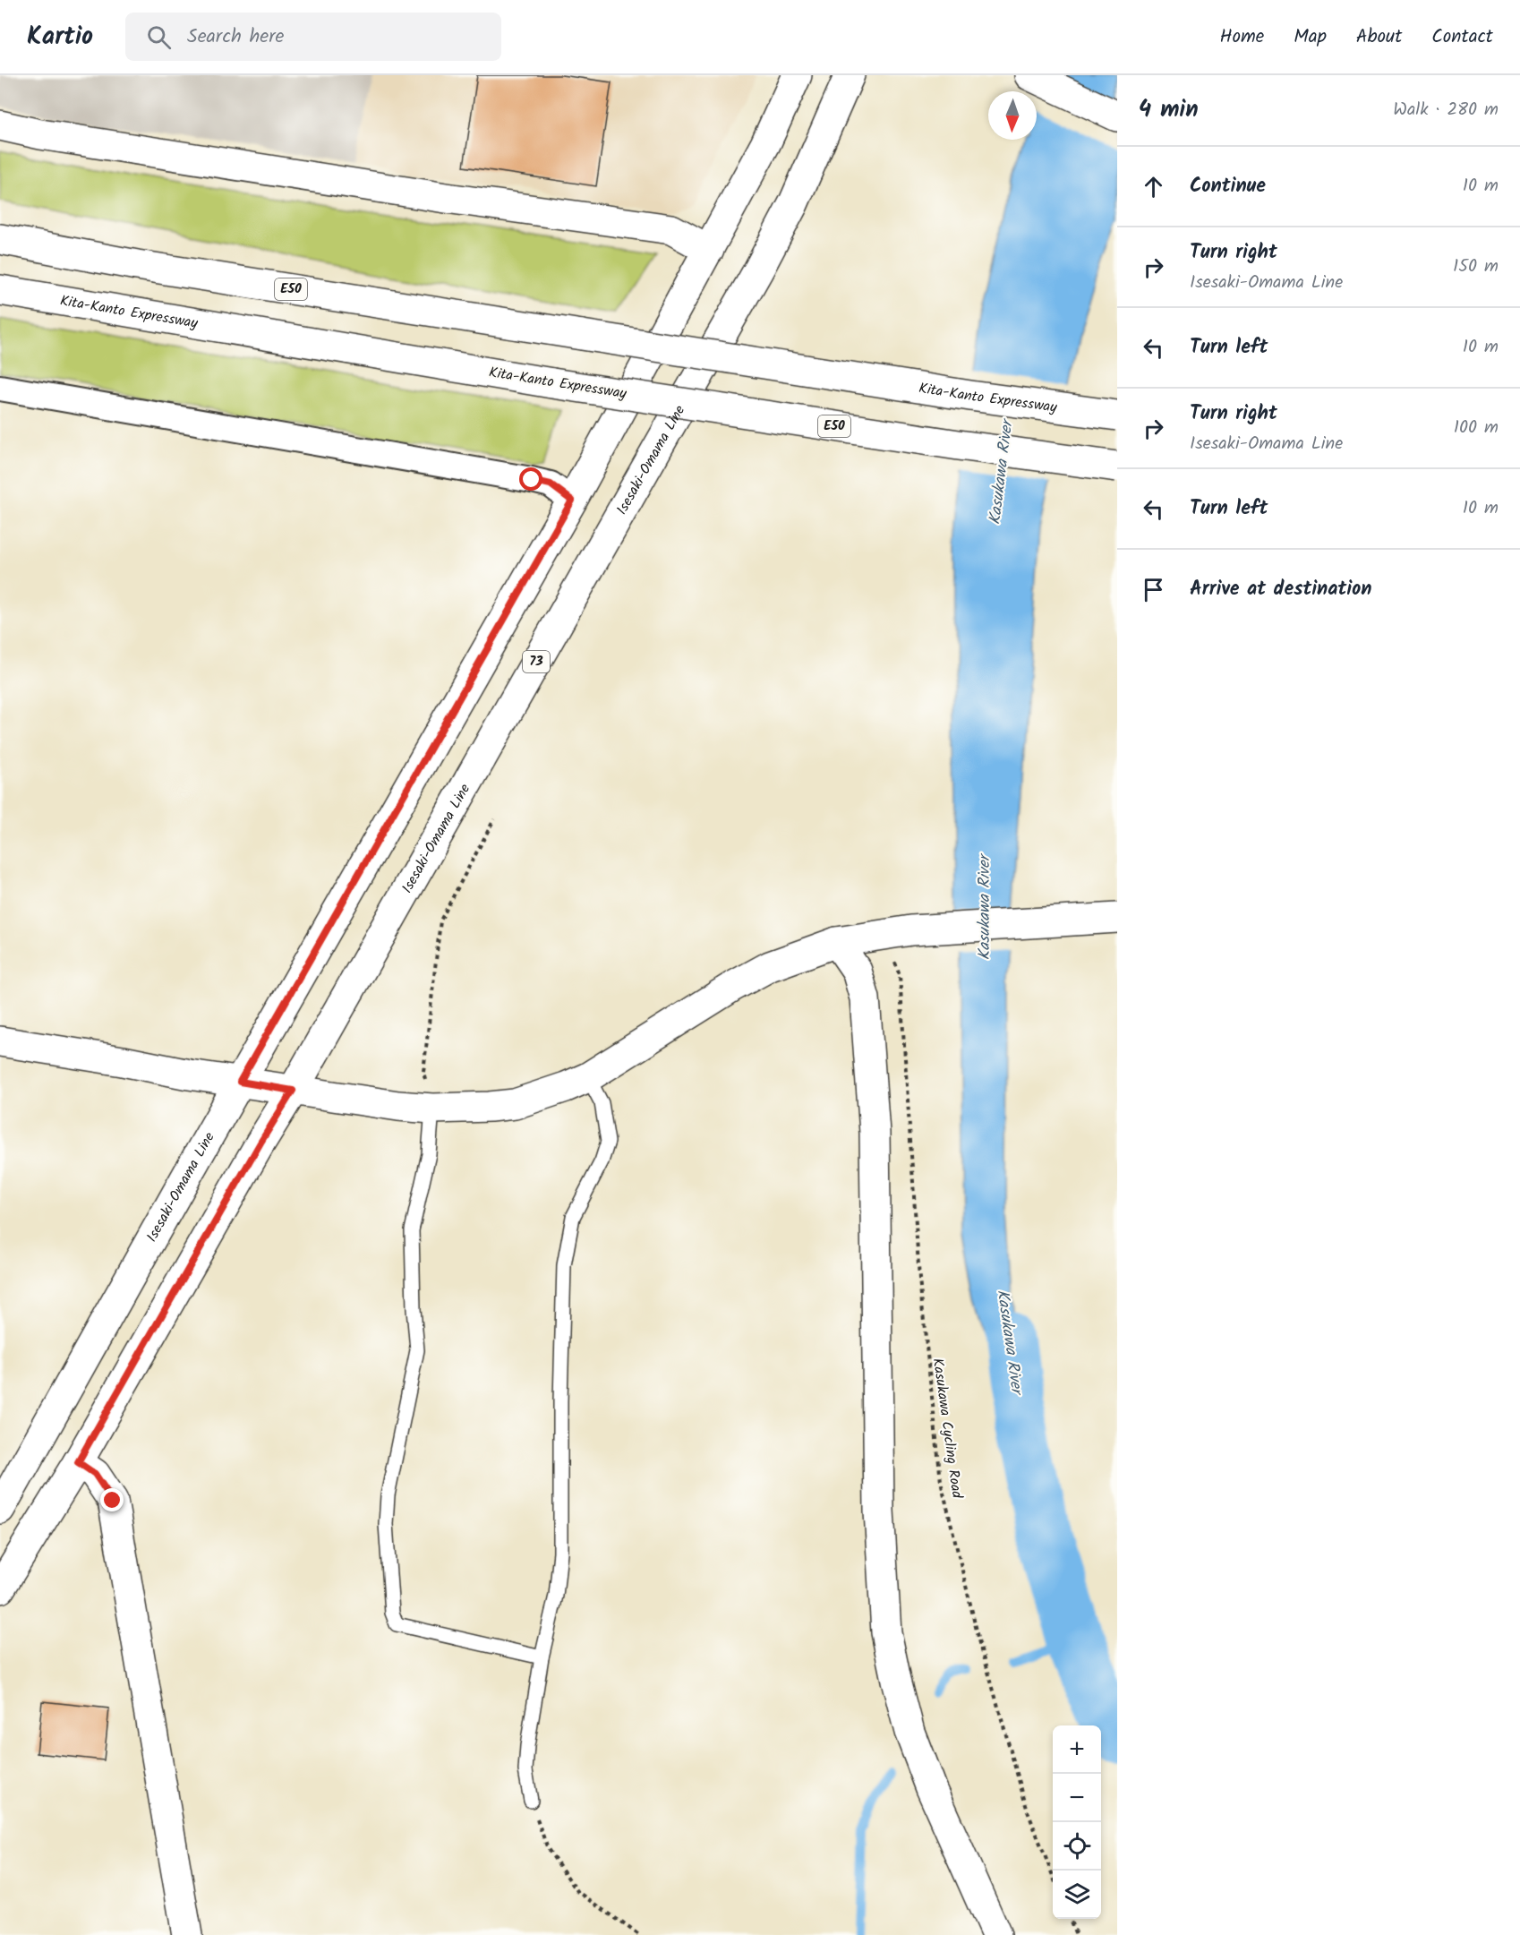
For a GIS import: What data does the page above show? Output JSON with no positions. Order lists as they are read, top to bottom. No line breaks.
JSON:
{"streets":{"main road":["E50","Kita-Kanto Expressway","Isesaki-Omama Line","73"],"path":["Kasukawa Cycling Road"]},"water":["Kasukawa River"],"north":"bottom","page":{"header":"Kartio","search":"Search here","nav":["Home","Map","About","Contact"],"heading":["4 min","Walk · 280 m"],"list":[["Continue","10 m"],["Turn right","Isesaki-Omama Line","150 m"],["Turn left","10 m"],["Turn right","Isesaki-Omama Line","100 m"],["Turn left","10 m"],"Arrive at destination"],"map_buttons":["+","−"]}}
